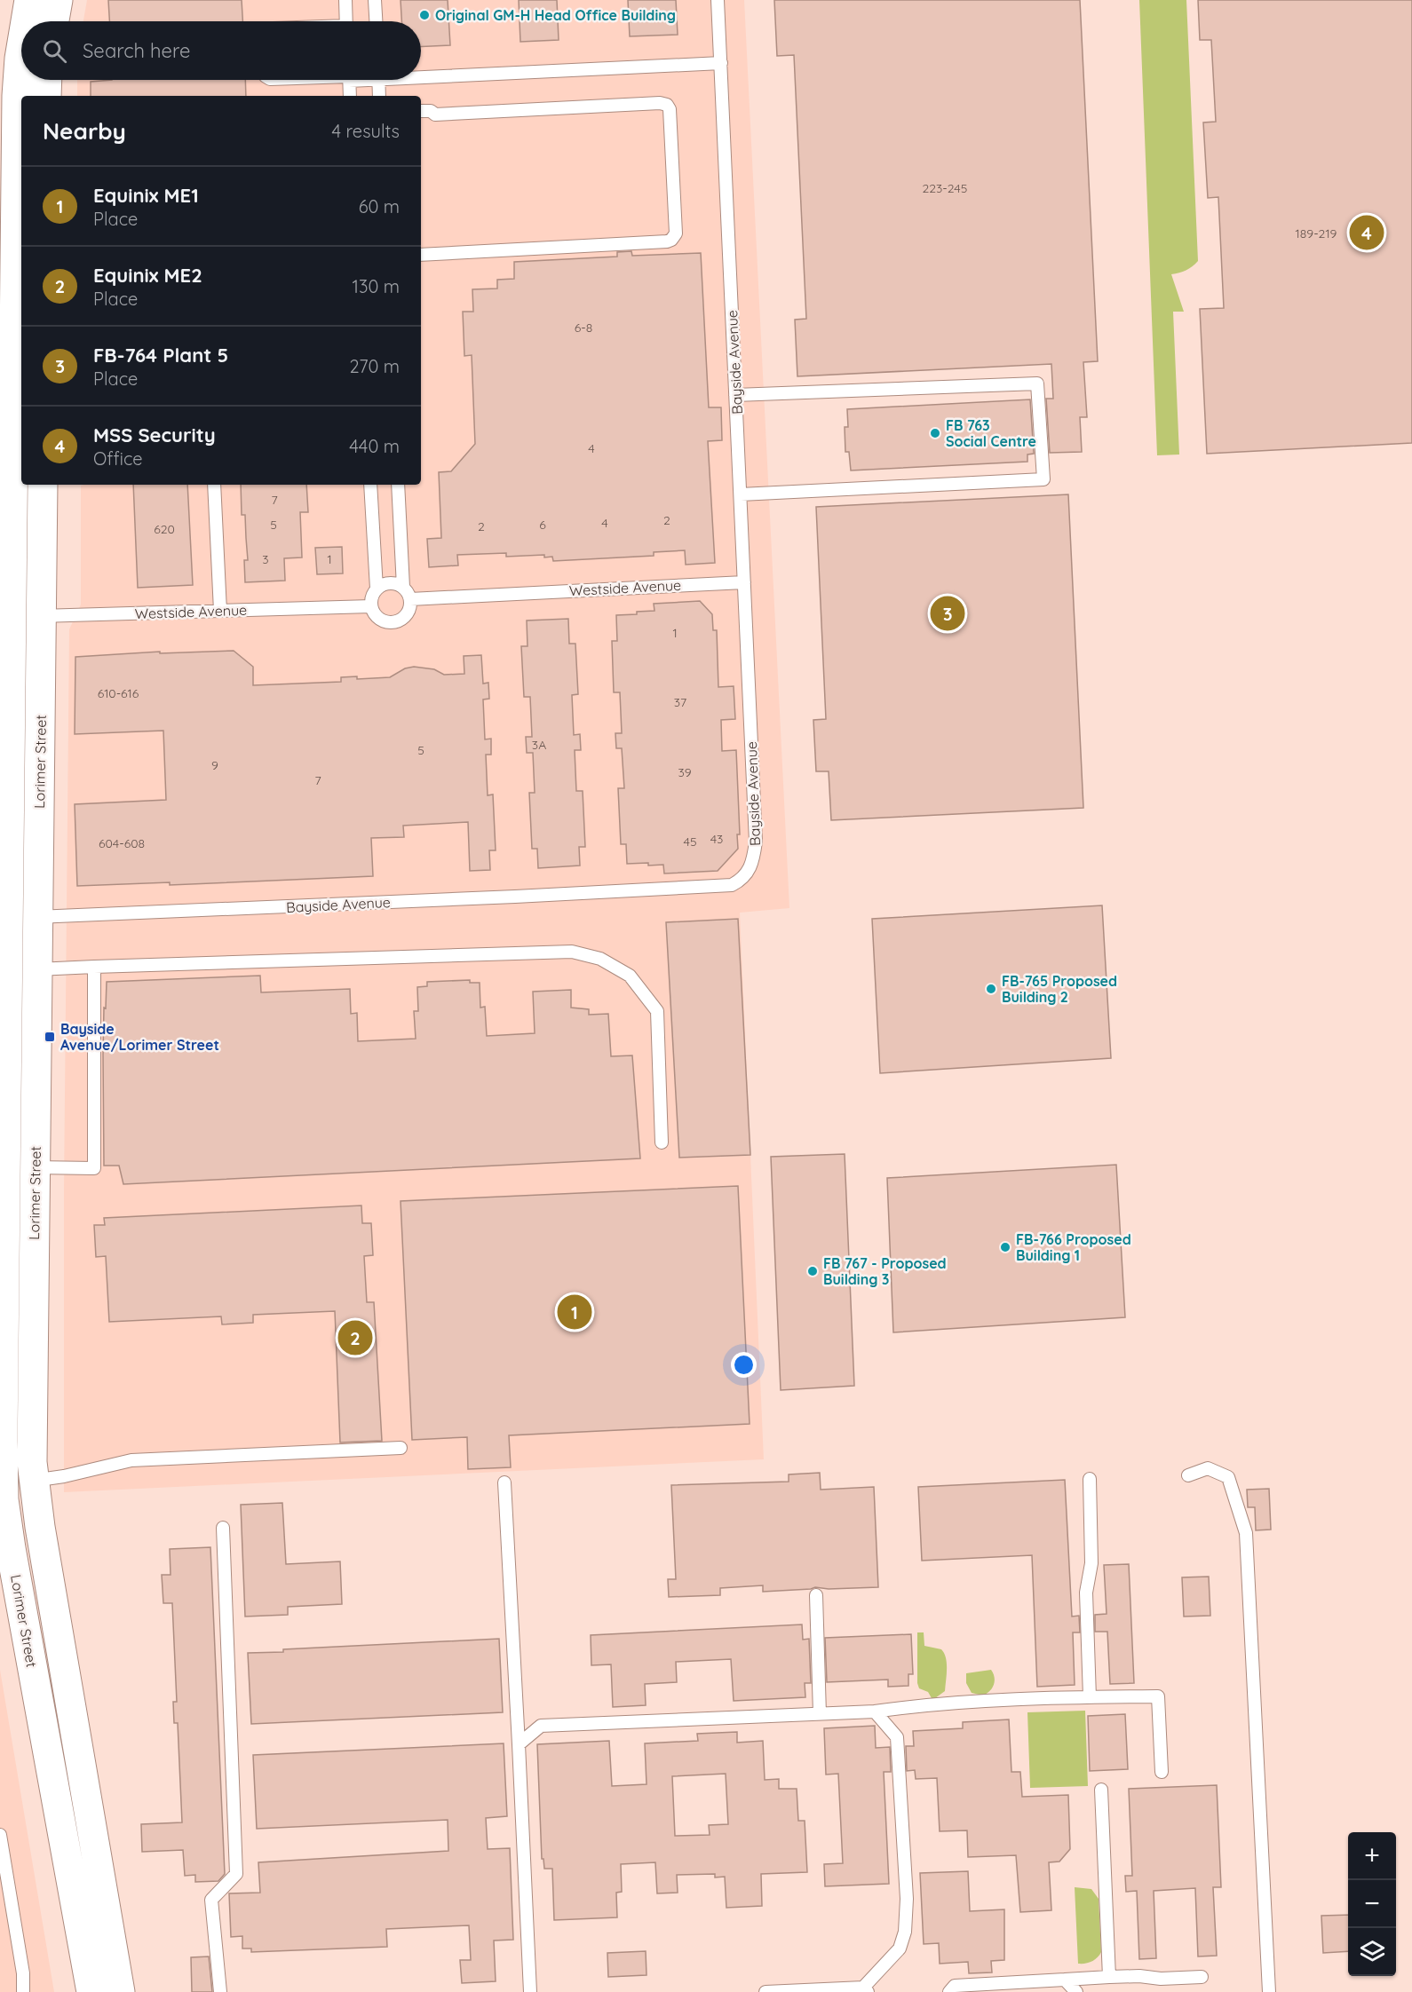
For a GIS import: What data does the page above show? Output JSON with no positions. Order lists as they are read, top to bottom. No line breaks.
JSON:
{"streets":{"main road":["Lorimer Street"],"lane":["Bayside Avenue","Westside Avenue"]},"crossings":[["Bayside Avenue","Westside Avenue"],["Bayside Avenue","Lorimer Street"],["Westside Avenue","Lorimer Street"]],"places":{"other":["Original GM-H Head Office Building","FB 763 Social Centre","FB-765 Proposed Building 2","FB-766 Proposed Building 1","FB 767 - Proposed Building 3"],"transit":["Bayside Avenue/Lorimer Street"]},"house_numbers":["223-245","189-219","6-8","4","7","2","4","5","6","2","620","3","1","1","610-616","37","3A","5","9","39","7","43","45","604-608"],"page":{"search":"Search here","heading":["Nearby","4 results"],"list":[{"mark":"1","name":"Equinix ME1","note":"Place","value":"60 m"},{"mark":"2","name":"Equinix ME2","note":"Place","value":"130 m"},{"mark":"3","name":"FB-764 Plant 5","note":"Place","value":"270 m"},{"mark":"4","name":"MSS Security","note":"Office","value":"440 m"}],"pins":["4","3","1","2"],"map_buttons":["+","−"]}}
